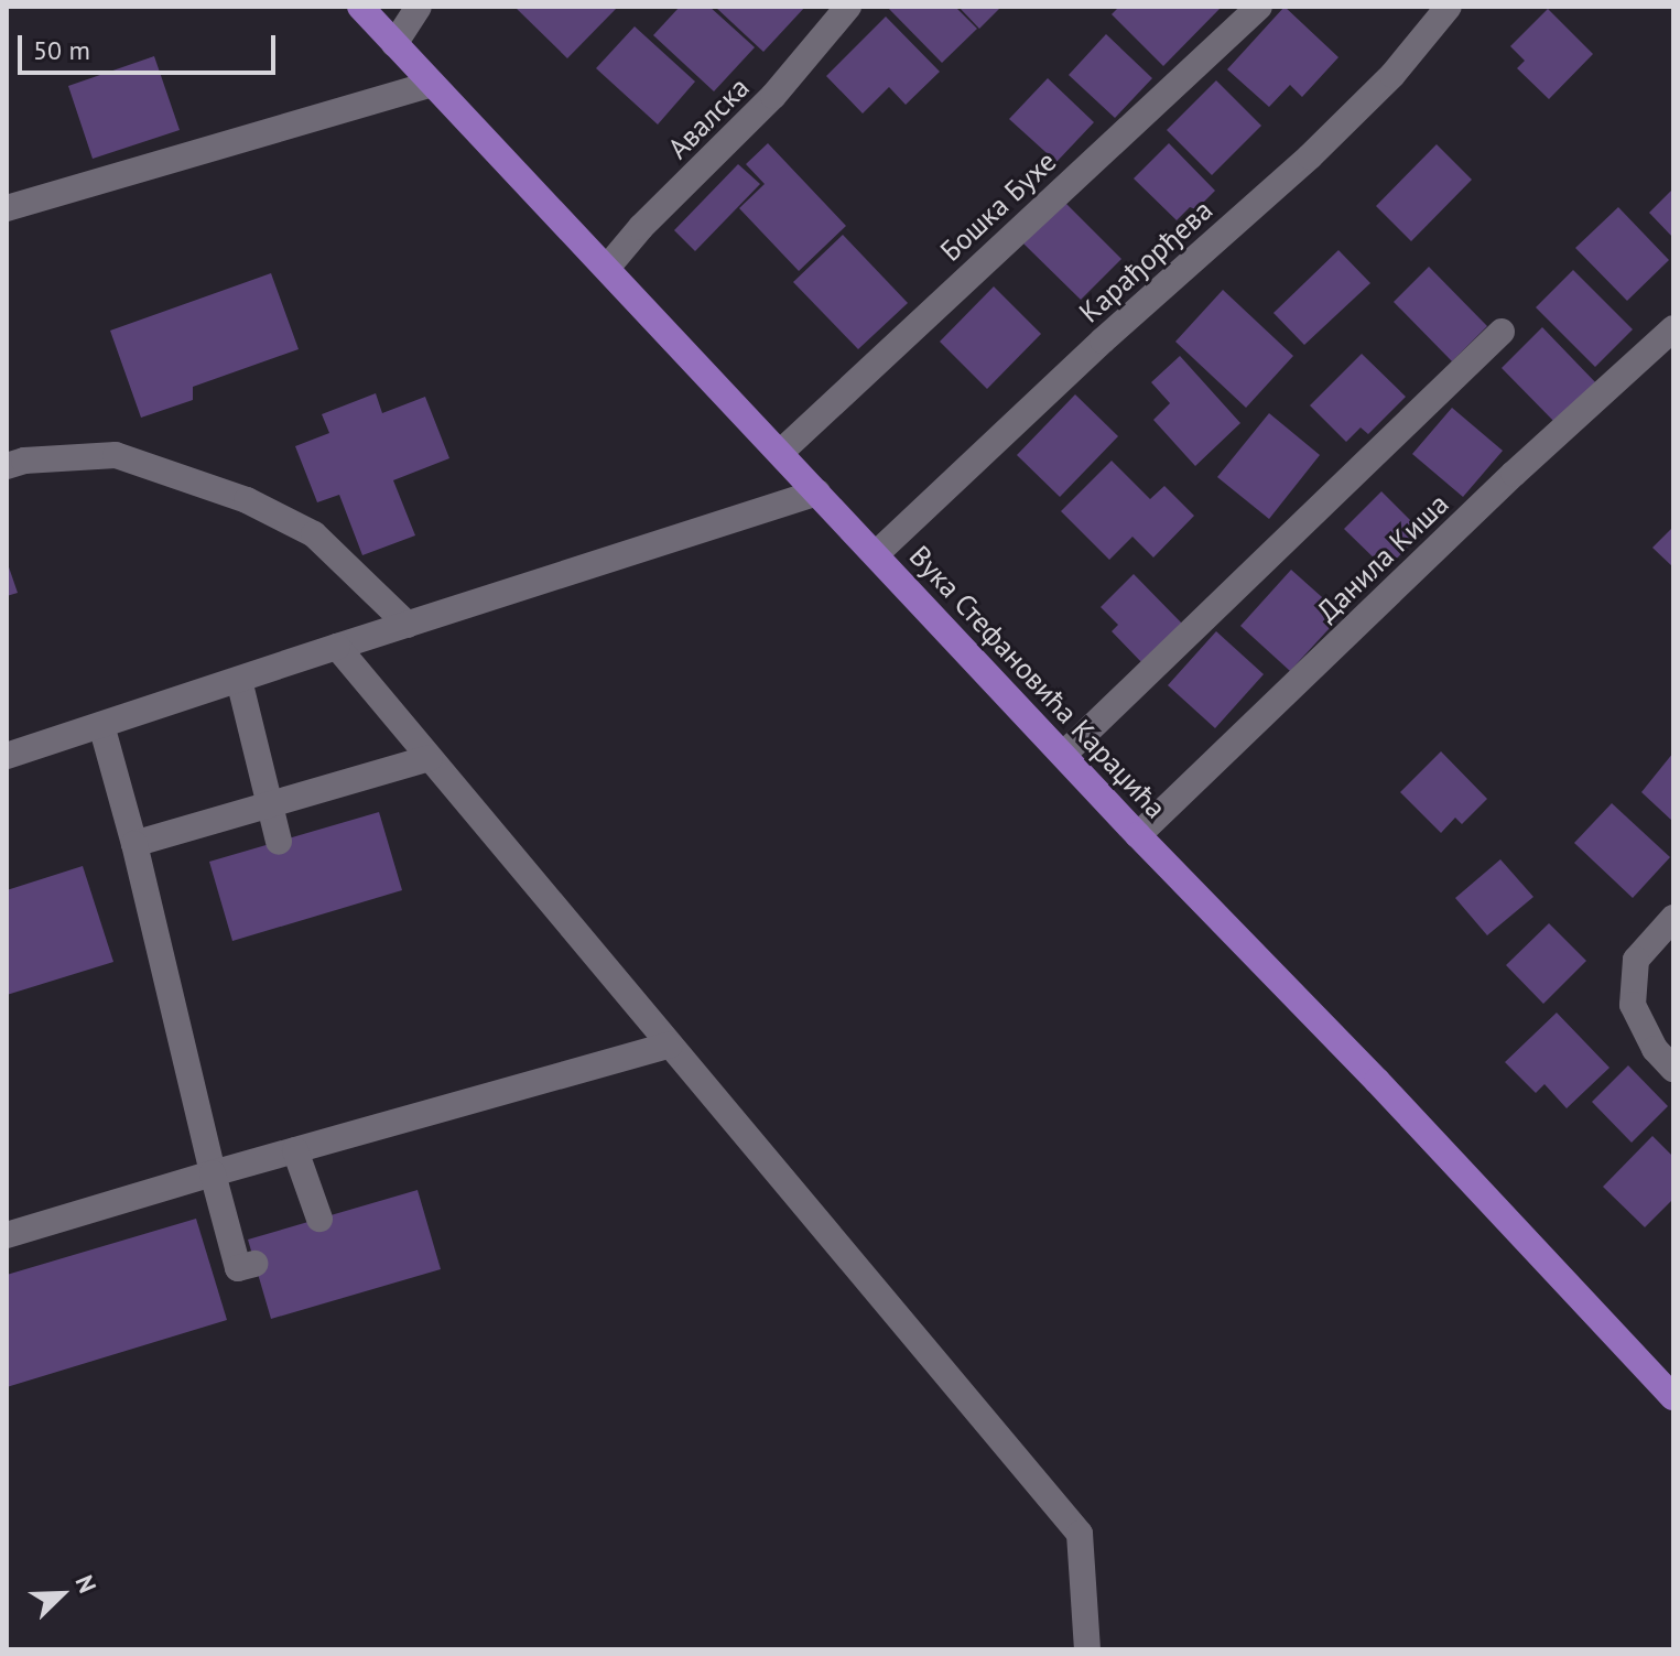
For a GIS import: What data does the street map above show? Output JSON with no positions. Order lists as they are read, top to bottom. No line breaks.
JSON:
{"streets":{"main road":["Вука Стефановића Караџића"],"street":["Авалска","Бошка Бухе","Карађорђева","Данила Киша"]},"crossings":[["Авалска","Вука Стефановића Караџића"],["Бошка Бухе","Вука Стефановића Караџића"],["Карађорђева","Вука Стефановића Караџића"],["Данила Киша","Вука Стефановића Караџића"]],"scale_bar":"50 m","north":"top right"}
